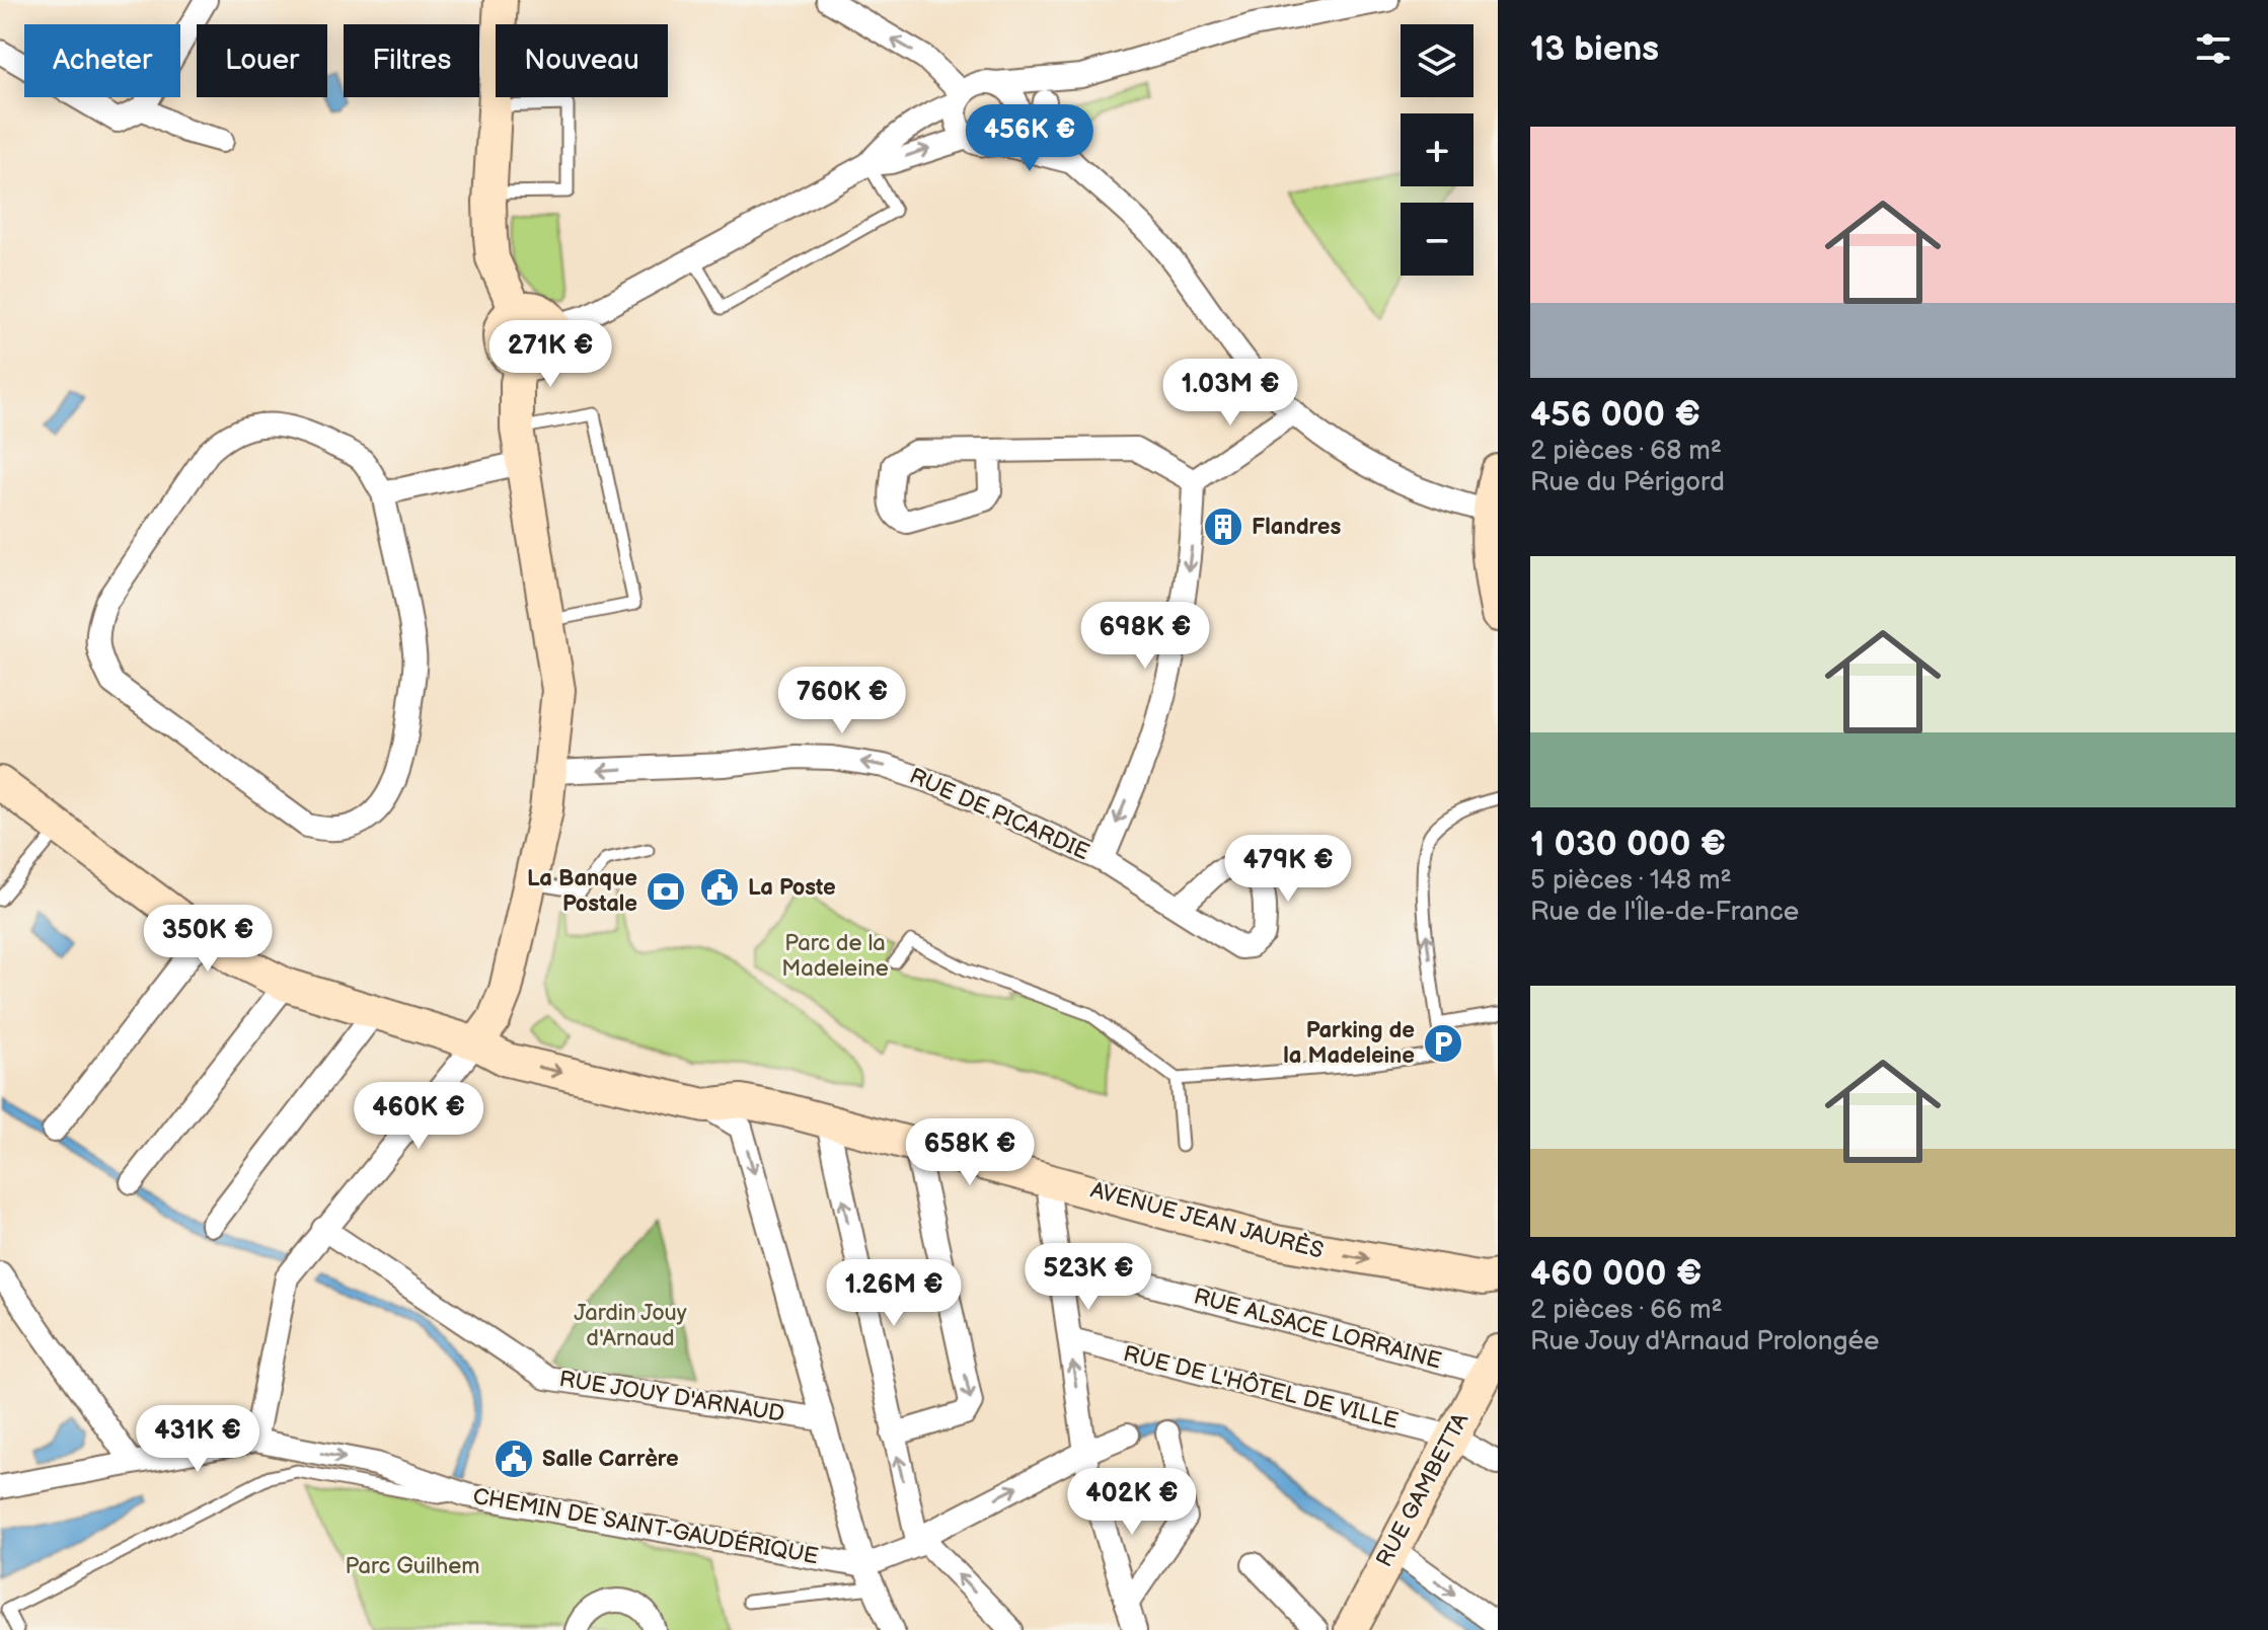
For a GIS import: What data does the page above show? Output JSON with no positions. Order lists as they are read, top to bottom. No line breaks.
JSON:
{"streets":{"street":["RUE DE PICARDIE","AVENUE JEAN JAURÈS","RUE ALSACE LORRAINE","RUE DE L'HÔTEL DE VILLE","RUE JOUY D'ARNAUD","RUE GAMBETTA","CHEMIN DE SAINT-GAUDÉRIQUE"]},"crossings":[["RUE ALSACE LORRAINE","RUE GAMBETTA"],["RUE DE L'HÔTEL DE VILLE","RUE GAMBETTA"]],"one_way":["RUE DE PICARDIE","AVENUE JEAN JAURÈS"],"parks":["Parc de la Madeleine","Jardin Jouy d'Arnaud","Parc Guilhem"],"places":{"building":["Flandres"],"public building":["La Poste","Salle Carrère"],"bank":["La Banque Postale"],"parking":["Parking de la Madeleine"]},"page":{"heading":"13 biens","map_buttons":["+","−"],"chip":["Acheter","Louer","Filtres","Nouveau"],"list":[{"name":"456 000 €","note":"2 pièces · 68 m² · Rue du Périgord"},{"name":"1 030 000 €","note":"5 pièces · 148 m² · Rue de l'Île-de-France"},{"name":"460 000 €","note":"2 pièces · 66 m² · Rue Jouy d'Arnaud Prolongée"}],"price":["456K €","271K €","1.03M €","698K €","760K €","479K €","350K €","460K €","658K €","523K €","1.26M €","431K €","402K €"]}}
